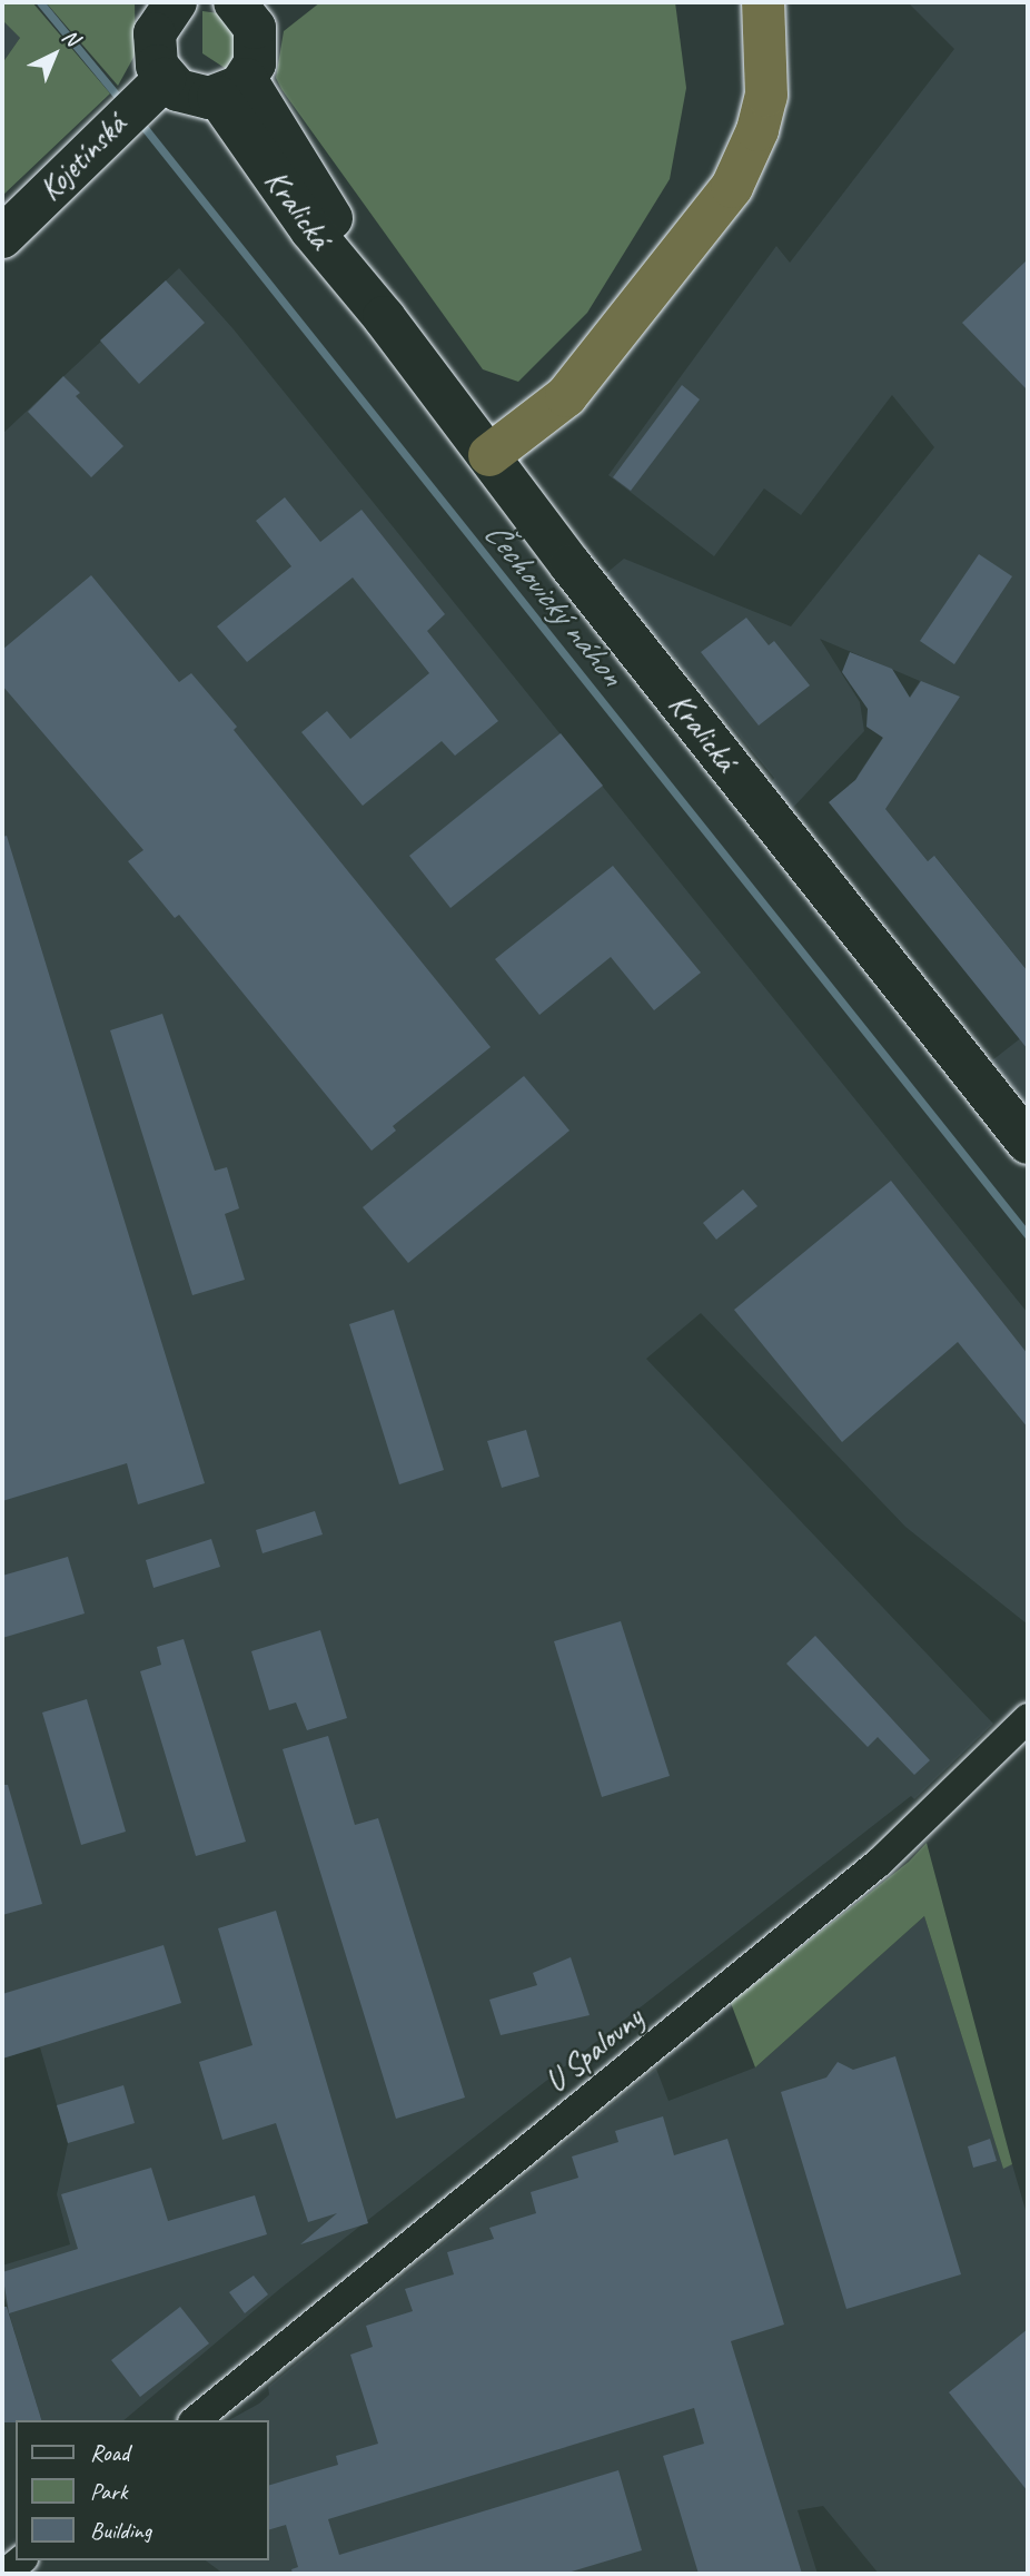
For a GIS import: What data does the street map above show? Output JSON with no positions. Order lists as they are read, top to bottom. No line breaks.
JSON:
{"streets":{"main road":["Kojetínská","Kralická"],"street":["U Spalovny"]},"water":["Čechovický náhon"],"legend":["Road","Park","Building"],"north":"top right"}
